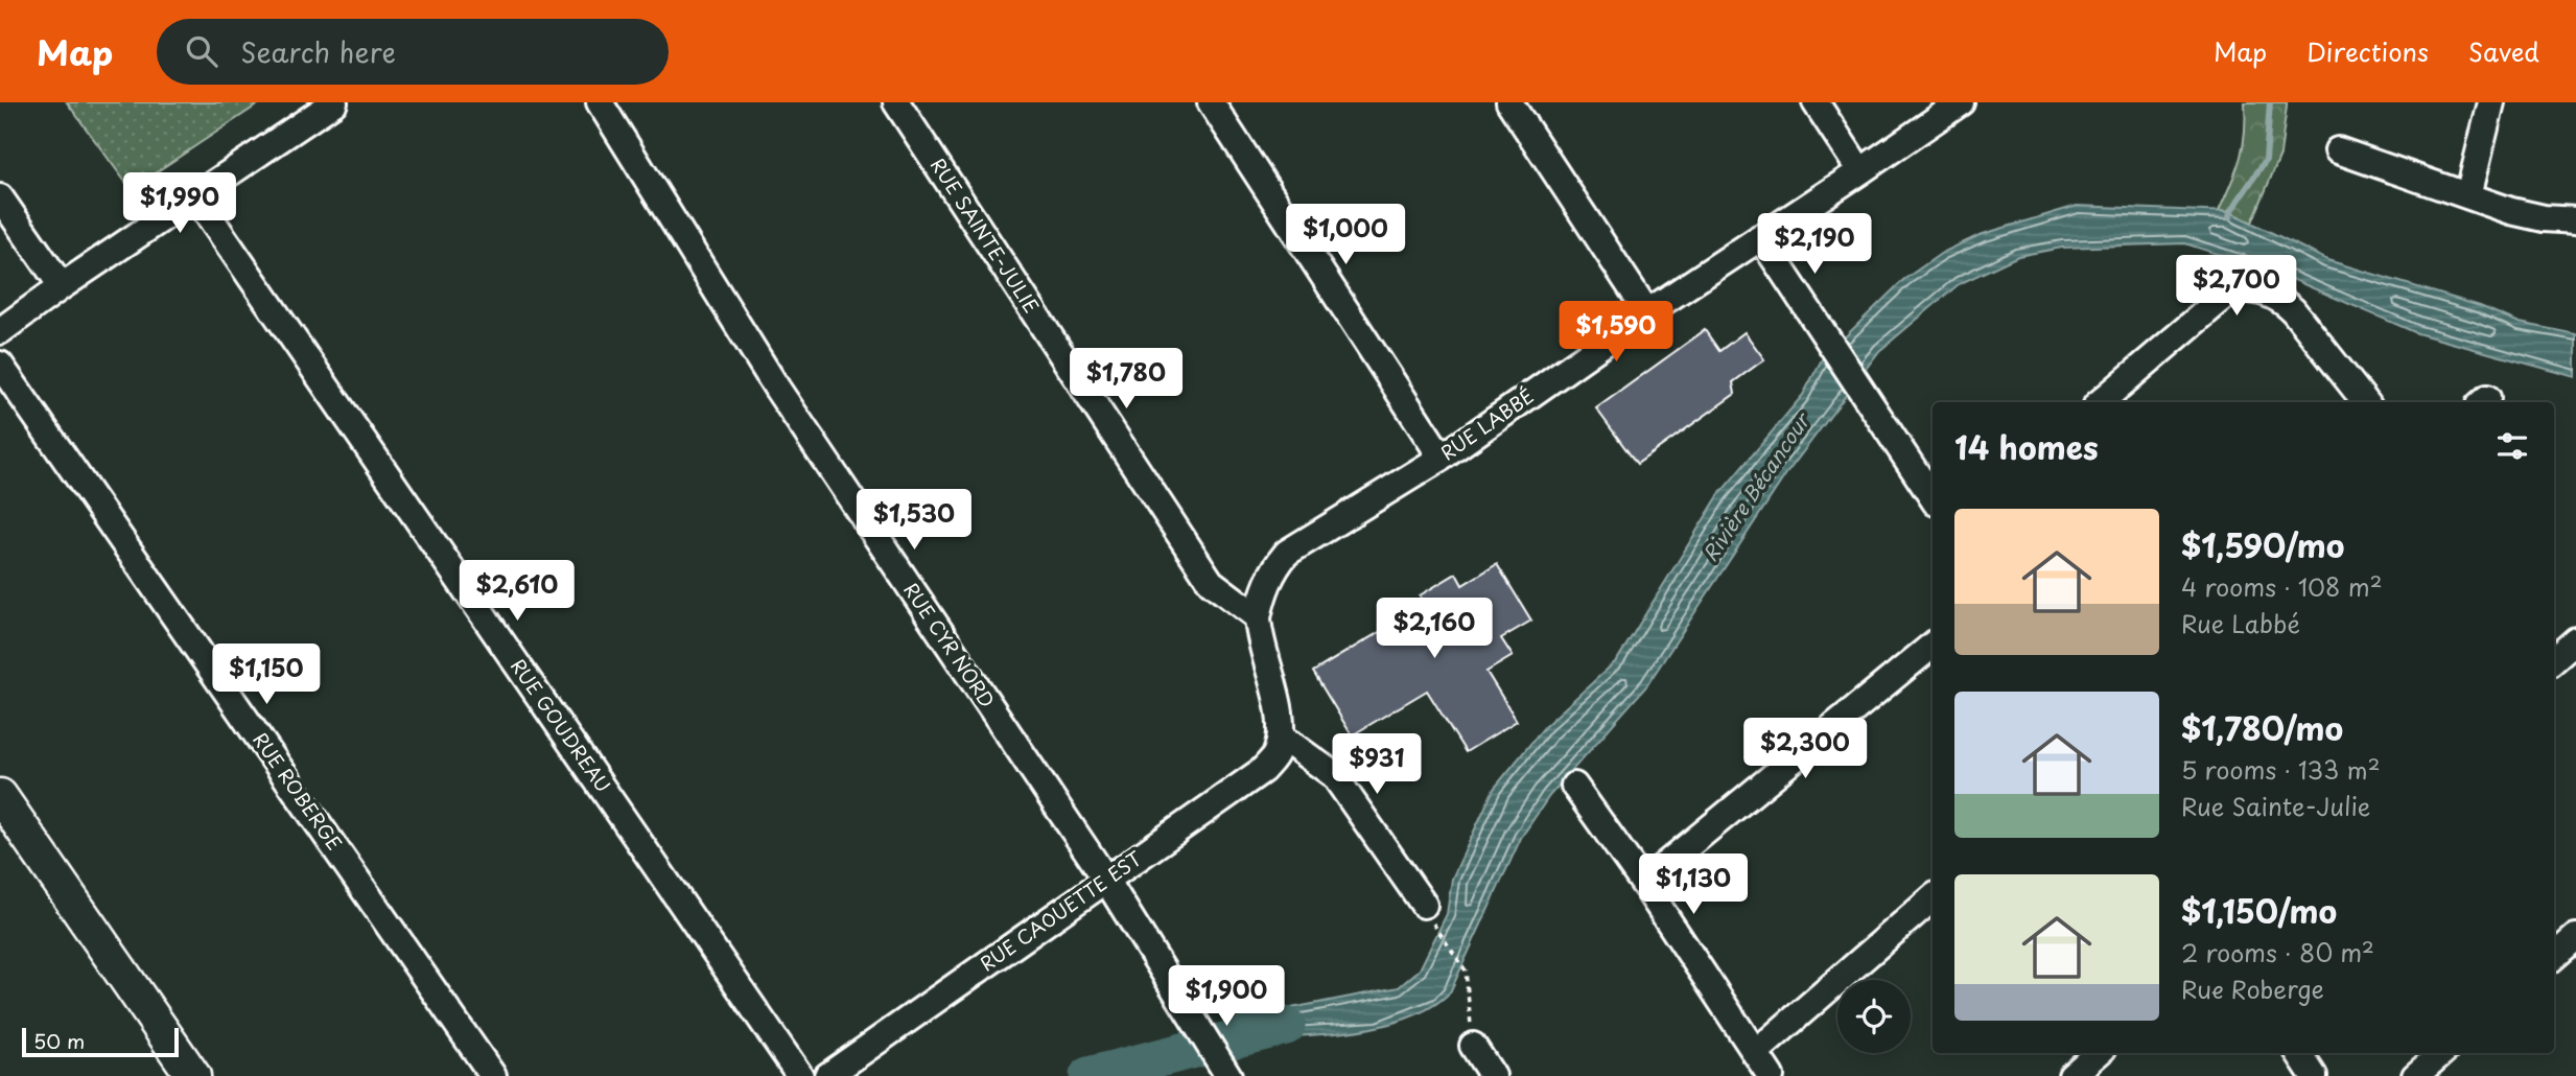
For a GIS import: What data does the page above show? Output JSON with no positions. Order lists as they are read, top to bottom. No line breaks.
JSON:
{"streets":{"street":["RUE SAINTE-JULIE","RUE LABBÉ","RUE CYR NORD","RUE GOUDREAU","RUE ROBERGE","RUE CAOUETTE EST"]},"crossings":[["RUE SAINTE-JULIE","RUE LABBÉ"],["RUE CYR NORD","RUE CAOUETTE EST"]],"water":["Rivière Bécancour"],"scale_bar":"50 m","page":{"header":"Map","search":"Search here","nav":["Map","Directions","Saved"],"price":["$1,990","$1,000","$2,190","$2,700","$1,590","$1,780","$1,530","$2,610","$2,160","$1,150","$2,300","$931","$1,130","$1,900"],"heading":"14 homes","list":[{"name":"$1,590/mo","note":"4 rooms · 108 m² · Rue Labbé"},{"name":"$1,780/mo","note":"5 rooms · 133 m² · Rue Sainte-Julie"},{"name":"$1,150/mo","note":"2 rooms · 80 m² · Rue Roberge"}],"scale":"50 m"}}
